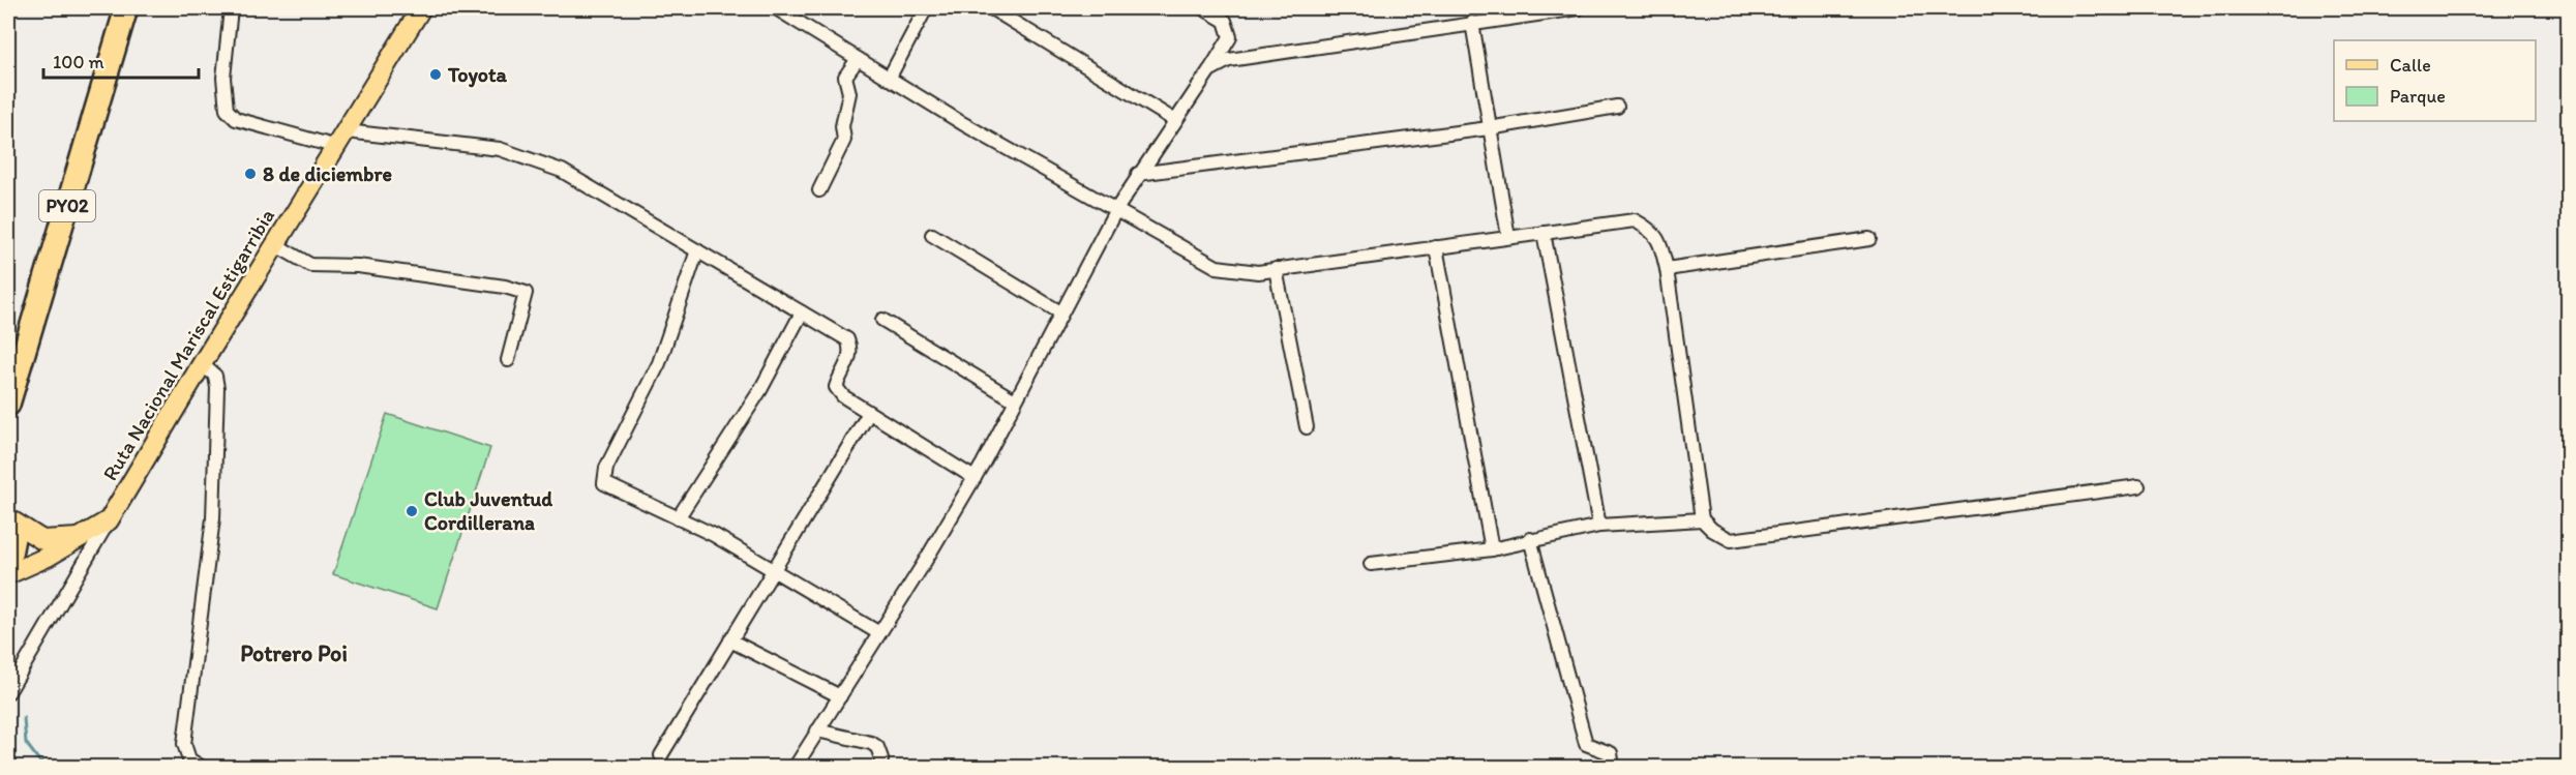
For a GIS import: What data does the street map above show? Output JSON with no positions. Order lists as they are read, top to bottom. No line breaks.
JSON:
{"streets":{"highway":["PY02"],"main road":["Ruta Nacional Mariscal Estigarribia"]},"districts":["Potrero Poi"],"places":["Toyota","8 de diciembre","Club Juventud Cordillerana"],"legend":["Calle","Parque"],"scale_bar":"100 m"}
